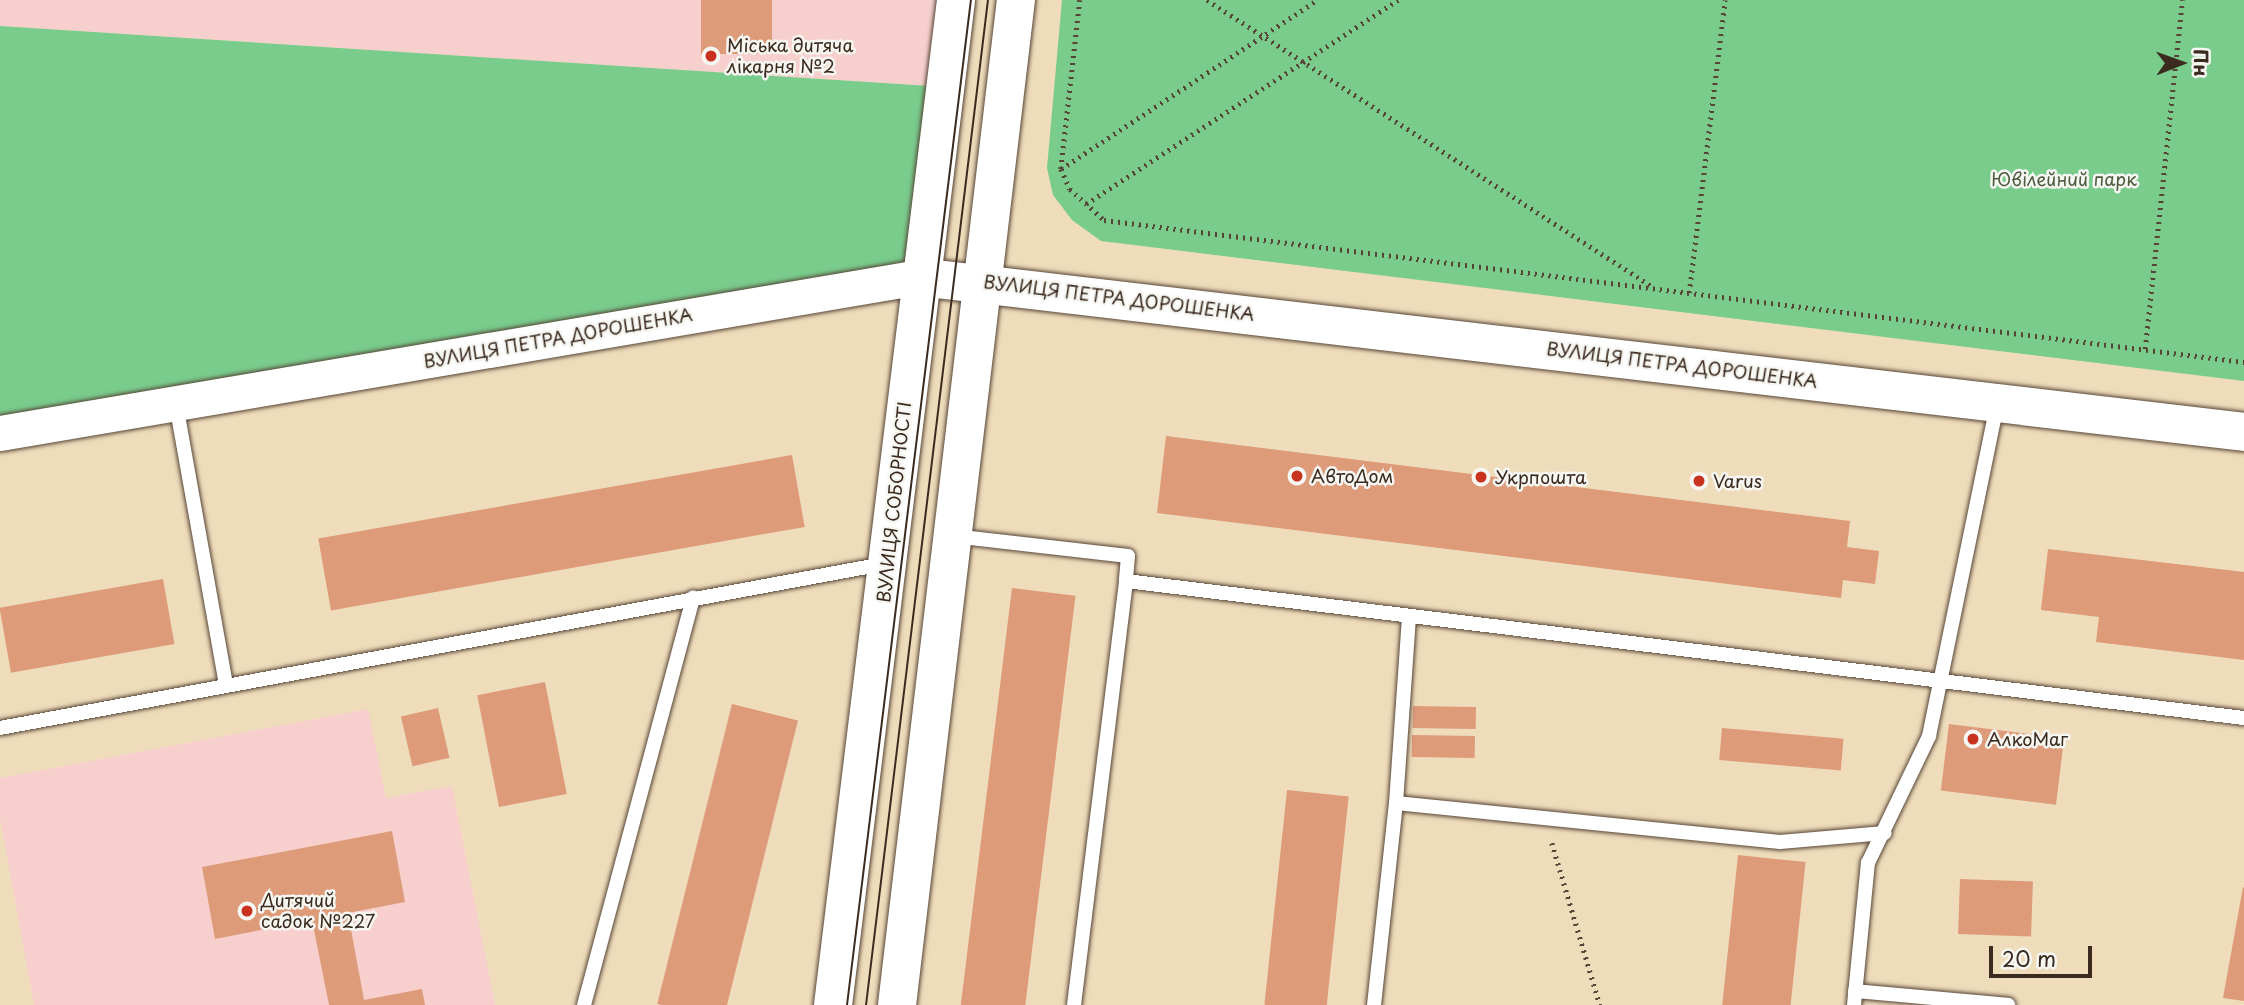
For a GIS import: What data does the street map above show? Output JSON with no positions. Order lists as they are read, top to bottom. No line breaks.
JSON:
{"streets":{"main road":["ВУЛИЦЯ ПЕТРА ДОРОШЕНКА","ВУЛИЦЯ СОБОРНОСТІ"]},"crossings":[["ВУЛИЦЯ ПЕТРА ДОРОШЕНКА","ВУЛИЦЯ СОБОРНОСТІ"]],"parks":["Ювілейний парк"],"places":["Міська дитяча лікарня №2","АвтоДом","Укрпошта","Varus","АлкоМаг","Дитячий садок №227"],"scale_bar":"20 m","north":"right"}
